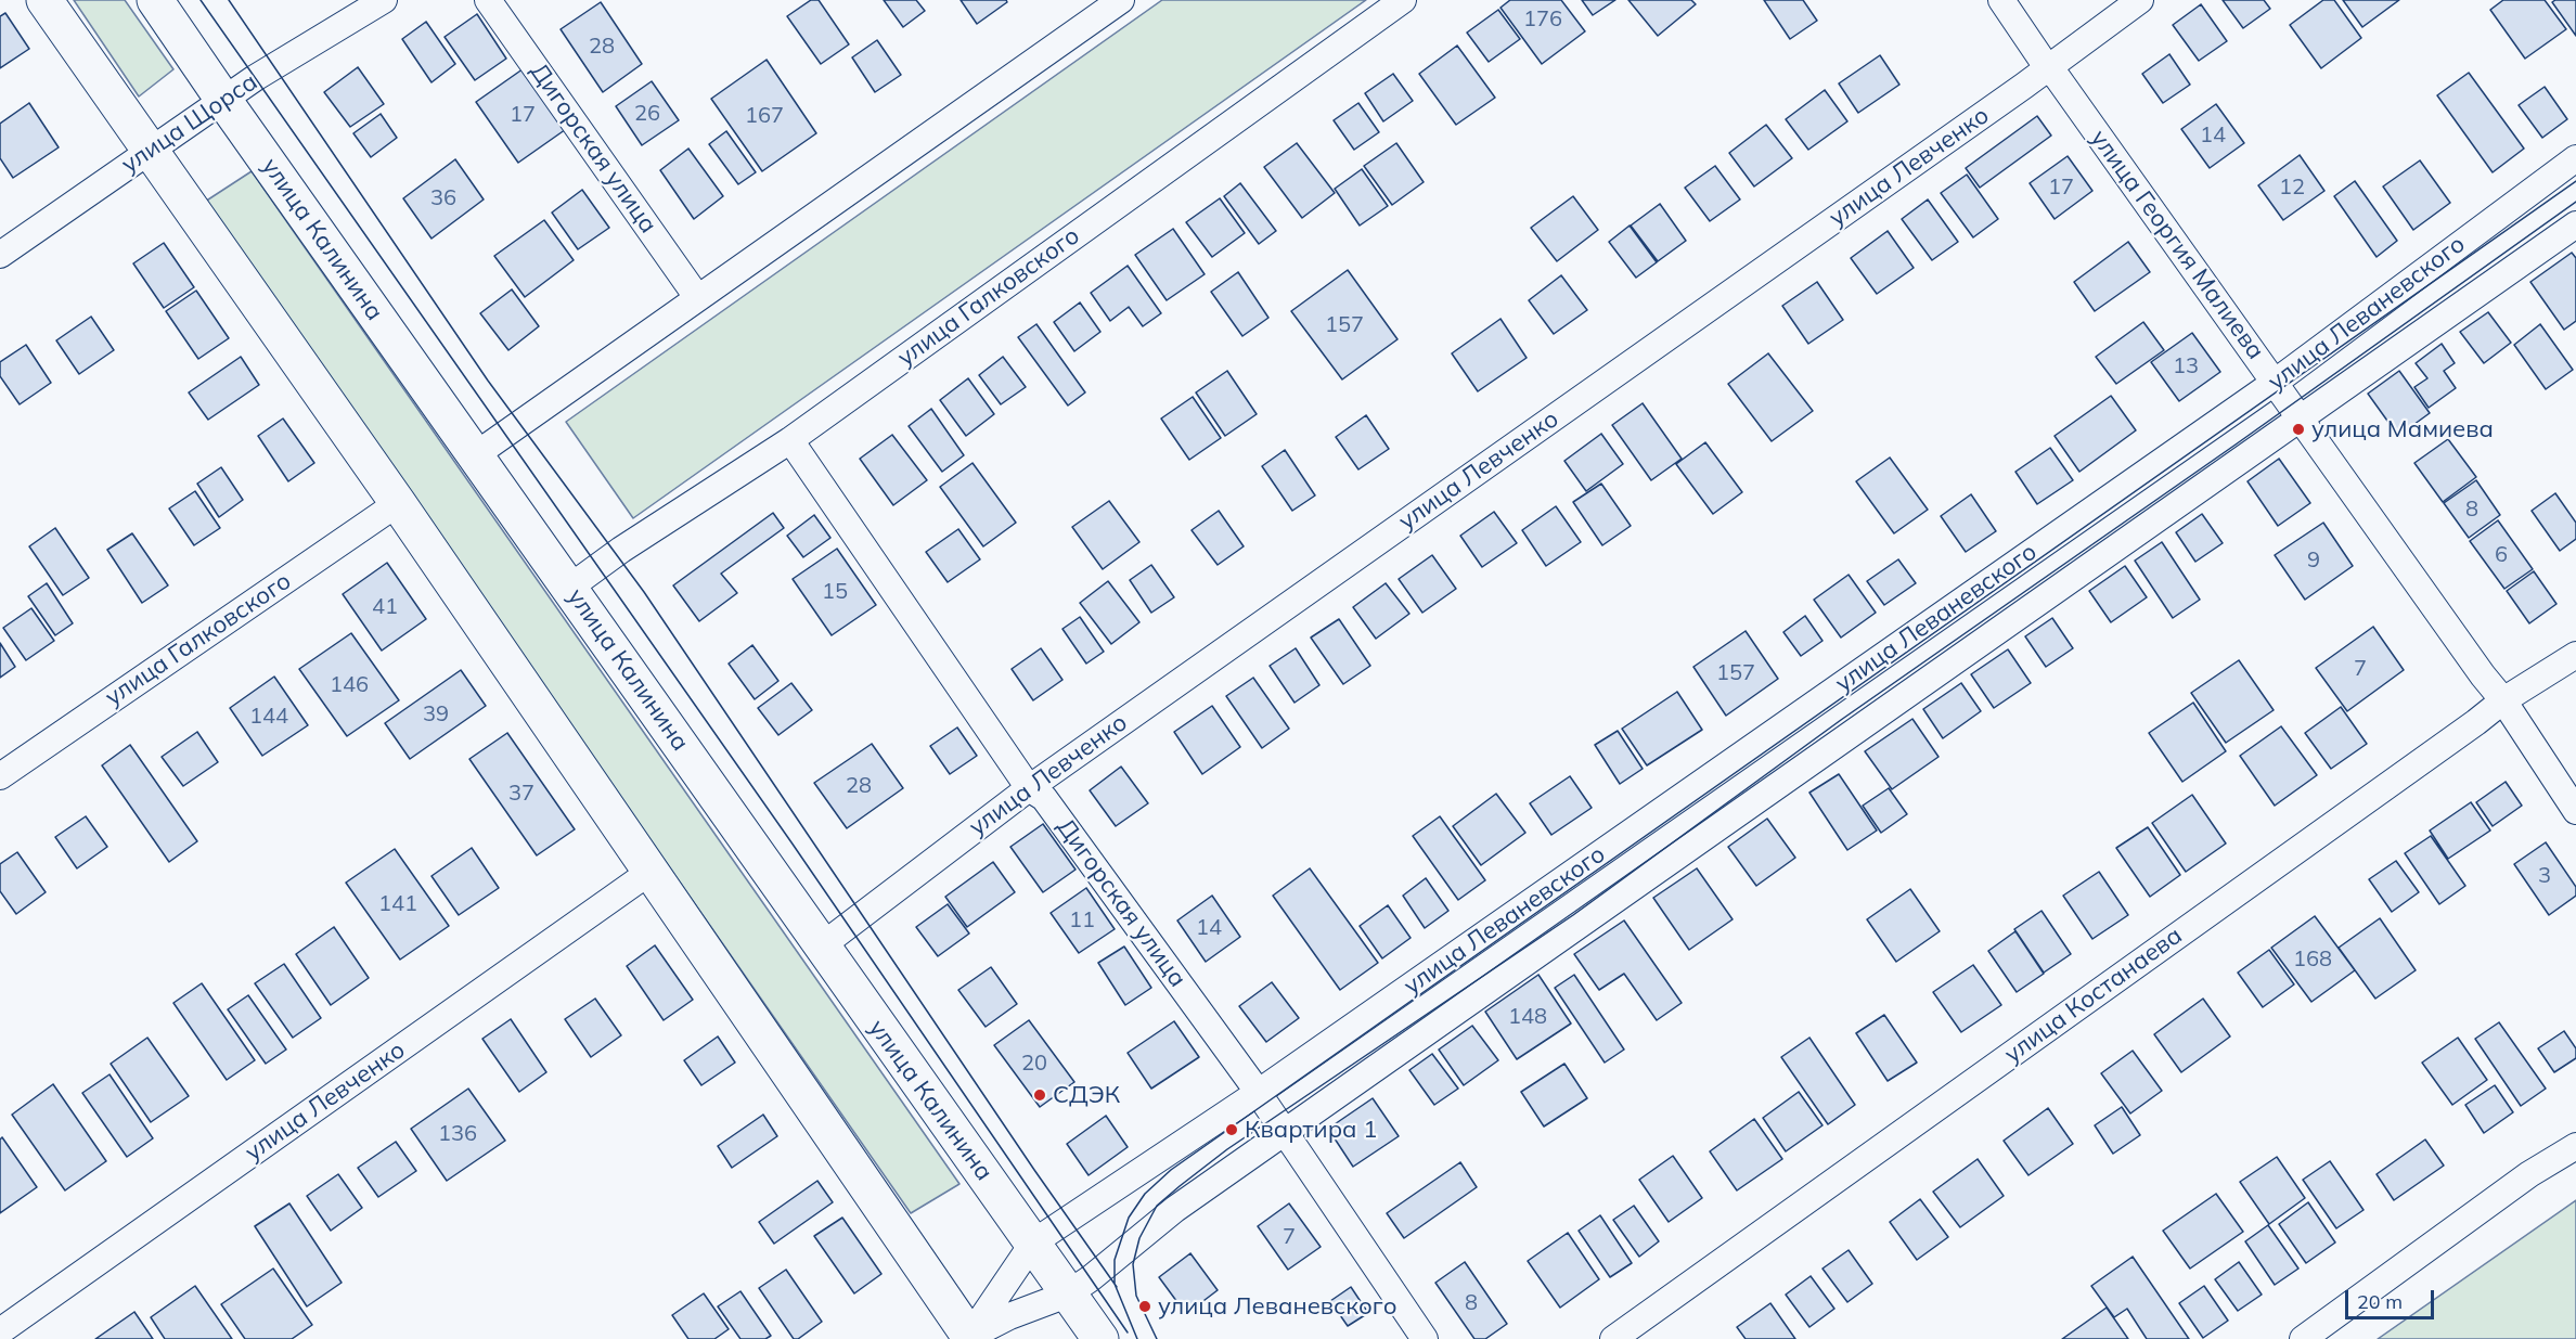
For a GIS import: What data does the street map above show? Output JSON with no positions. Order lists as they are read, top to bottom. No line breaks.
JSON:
{"streets":{"main road":["улица Калинина"],"street":["улица Щорса","Дигорская улица","улица Левченко","улица Георгия Малиева","улица Галковского","улица Леваневского","улица Костанаева"]},"crossings":[["улица Щорса","улица Калинина"],["Дигорская улица","улица Левченко"],["Дигорская улица","улица Галковского"],["Дигорская улица","улица Леваневского"],["улица Левченко","улица Калинина"],["улица Левченко","улица Георгия Малиева"],["улица Калинина","улица Галковского"],["улица Калинина","улица Леваневского"],["улица Георгия Малиева","улица Леваневского"],["улица Георгия Малиева","улица Костанаева"]],"places":["улица Мамиева","СДЭК","Квартира 1","улица Леваневского"],"house_numbers":["176","28","26","17","167","14","17","12","36","157","13","8","6","9","15","41","7","157","146","39","144","28","37","3","141","11","14","168","148","20","136","7","8"],"scale_bar":"20 m"}
